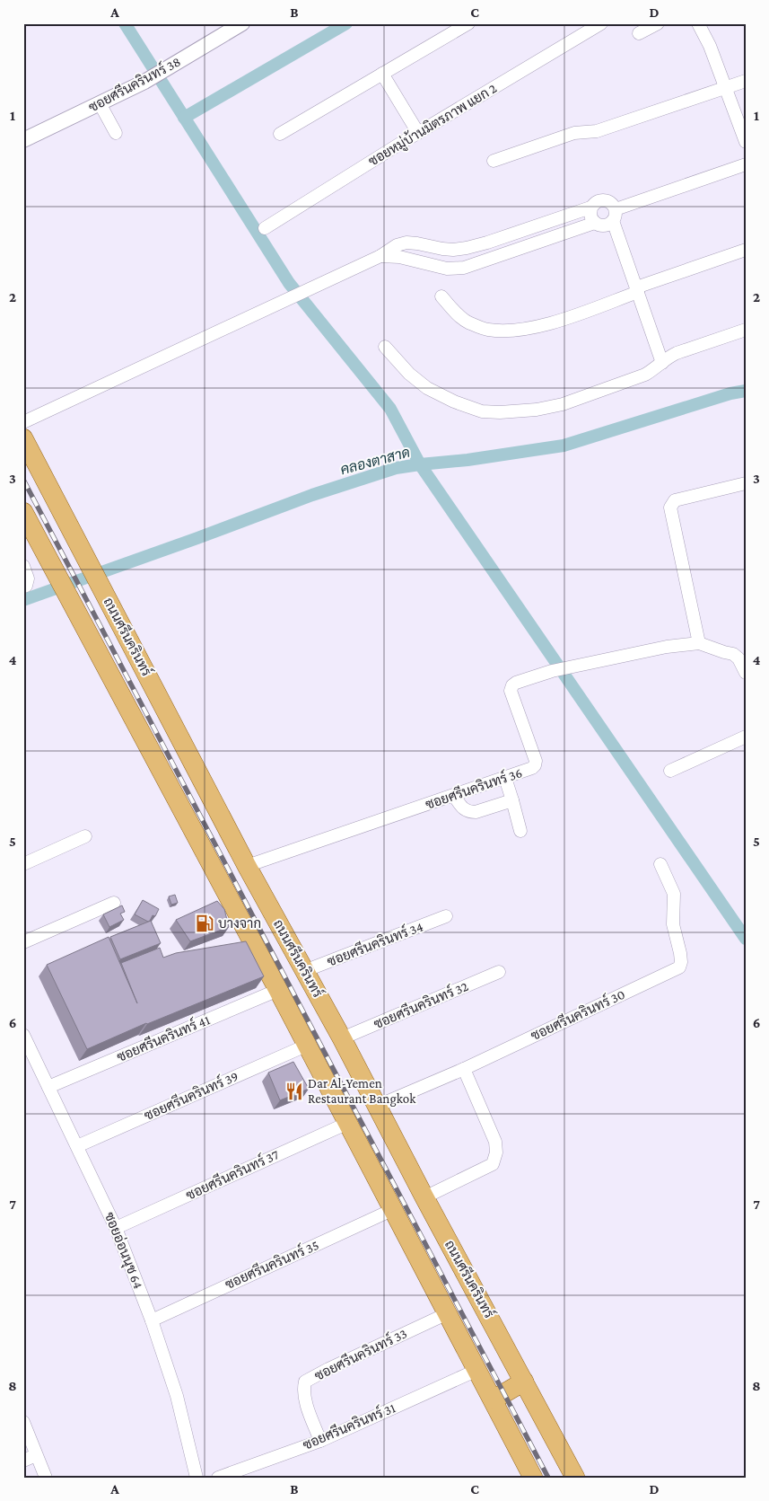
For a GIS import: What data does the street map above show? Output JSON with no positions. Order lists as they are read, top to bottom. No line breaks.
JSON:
{"streets":{"main road":["ถนนศรีนครินทร์"],"street":["ซอยศรีนครินทร์ 38","ซอยหมู่บ้านมิตรภาพ แยก 2","ซอยศรีนครินทร์ 36","ซอยศรีนครินทร์ 34","ซอยศรีนครินทร์ 32","ซอยศรีนครินทร์ 30","ซอยศรีนครินทร์ 41","ซอยศรีนครินทร์ 39","ซอยศรีนครินทร์ 37","ซอยอ่อนนุช 64","ซอยศรีนครินทร์ 35","ซอยศรีนครินทร์ 33","ซอยศรีนครินทร์ 31"]},"crossings":[["ถนนศรีนครินทร์","ซอยศรีนครินทร์ 36"],["ถนนศรีนครินทร์","ซอยศรีนครินทร์ 34"],["ถนนศรีนครินทร์","ซอยศรีนครินทร์ 32"],["ถนนศรีนครินทร์","ซอยศรีนครินทร์ 30"],["ซอยศรีนครินทร์ 41","ซอยอ่อนนุช 64"],["ซอยศรีนครินทร์ 39","ซอยอ่อนนุช 64"],["ซอยศรีนครินทร์ 37","ซอยอ่อนนุช 64"],["ซอยอ่อนนุช 64","ซอยศรีนครินทร์ 35"],["ซอยศรีนครินทร์ 33","ซอยศรีนครินทร์ 31"]],"water":["คลองตาสาด"],"places":{"fuel station":["บางจาก"],"restaurant":["Dar Al-Yemen Restaurant Bangkok"]},"grid":{"columns":["A","B","C","D"],"rows":["1","2","3","4","5","6","7","8"]}}
